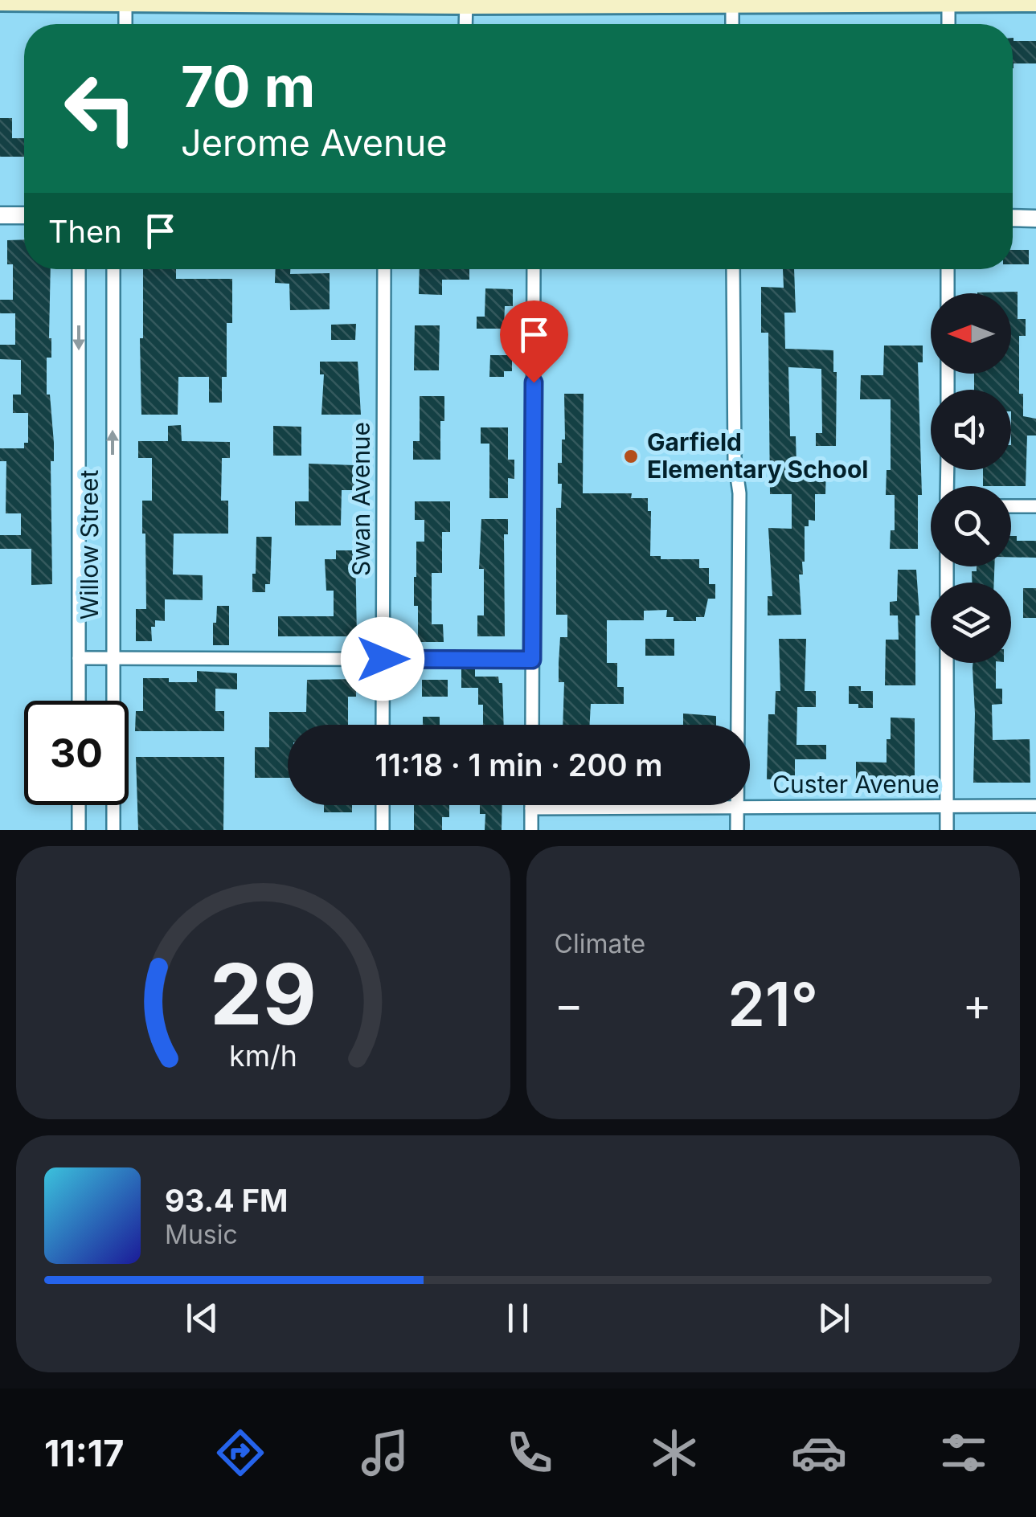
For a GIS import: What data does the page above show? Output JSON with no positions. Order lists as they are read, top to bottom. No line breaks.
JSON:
{"streets":{"street":["Swan Avenue","Willow Street","Custer Avenue"]},"places":["Garfield Elementary School"],"north":"left","page":{"turn":["70 m","Jerome Avenue"],"then":"Then","limit":"30","trip":"11:18 · 1 min · 200 m","tile":"Climate","heat":["−","21°","+"],"song":["93.4 FM","Music"],"tabs":"11:17","gauge":["29","km/h"]}}
